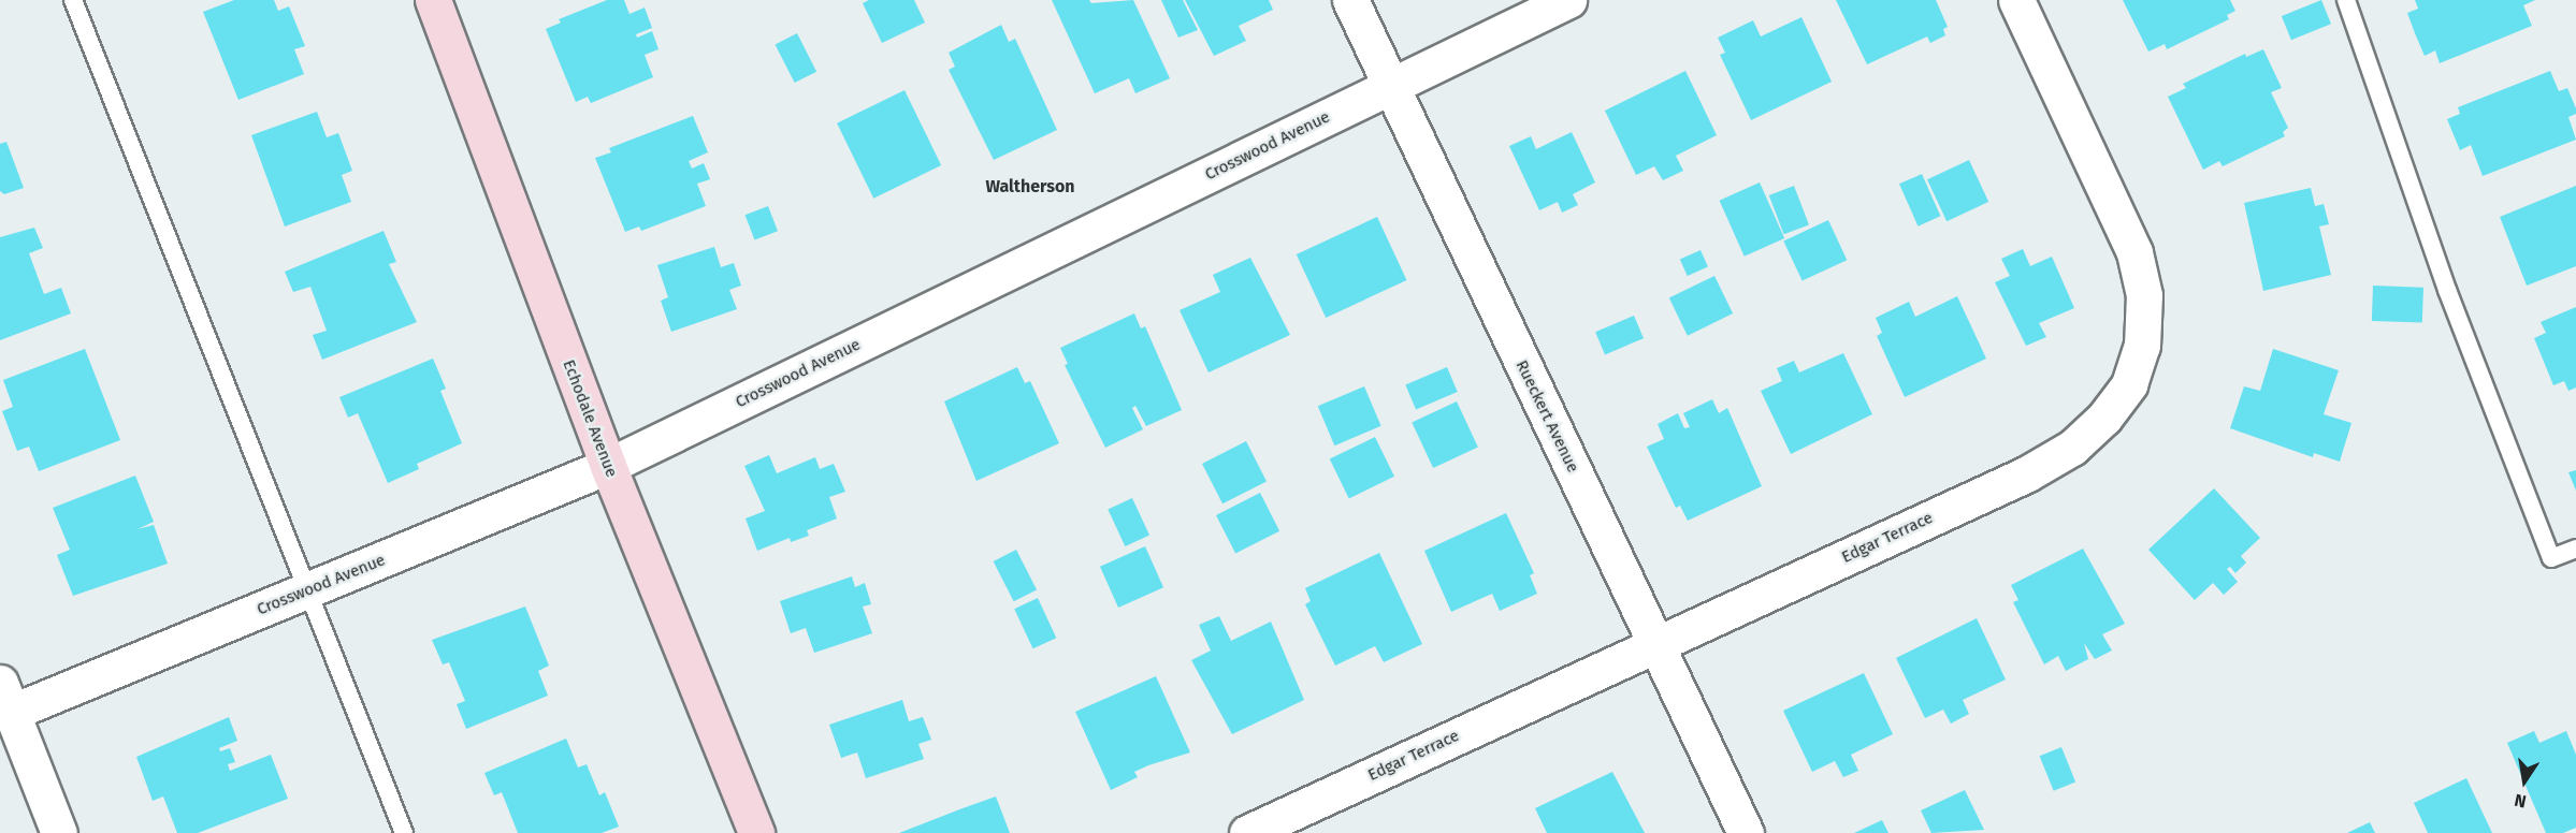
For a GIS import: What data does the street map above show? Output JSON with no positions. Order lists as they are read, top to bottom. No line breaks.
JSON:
{"streets":{"main road":["Echodale Avenue"],"street":["Crosswood Avenue","Rueckert Avenue","Edgar Terrace"]},"crossings":[["Crosswood Avenue","Rueckert Avenue"],["Crosswood Avenue","Echodale Avenue"],["Rueckert Avenue","Edgar Terrace"]],"districts":["Waltherson"],"north":"bottom"}
